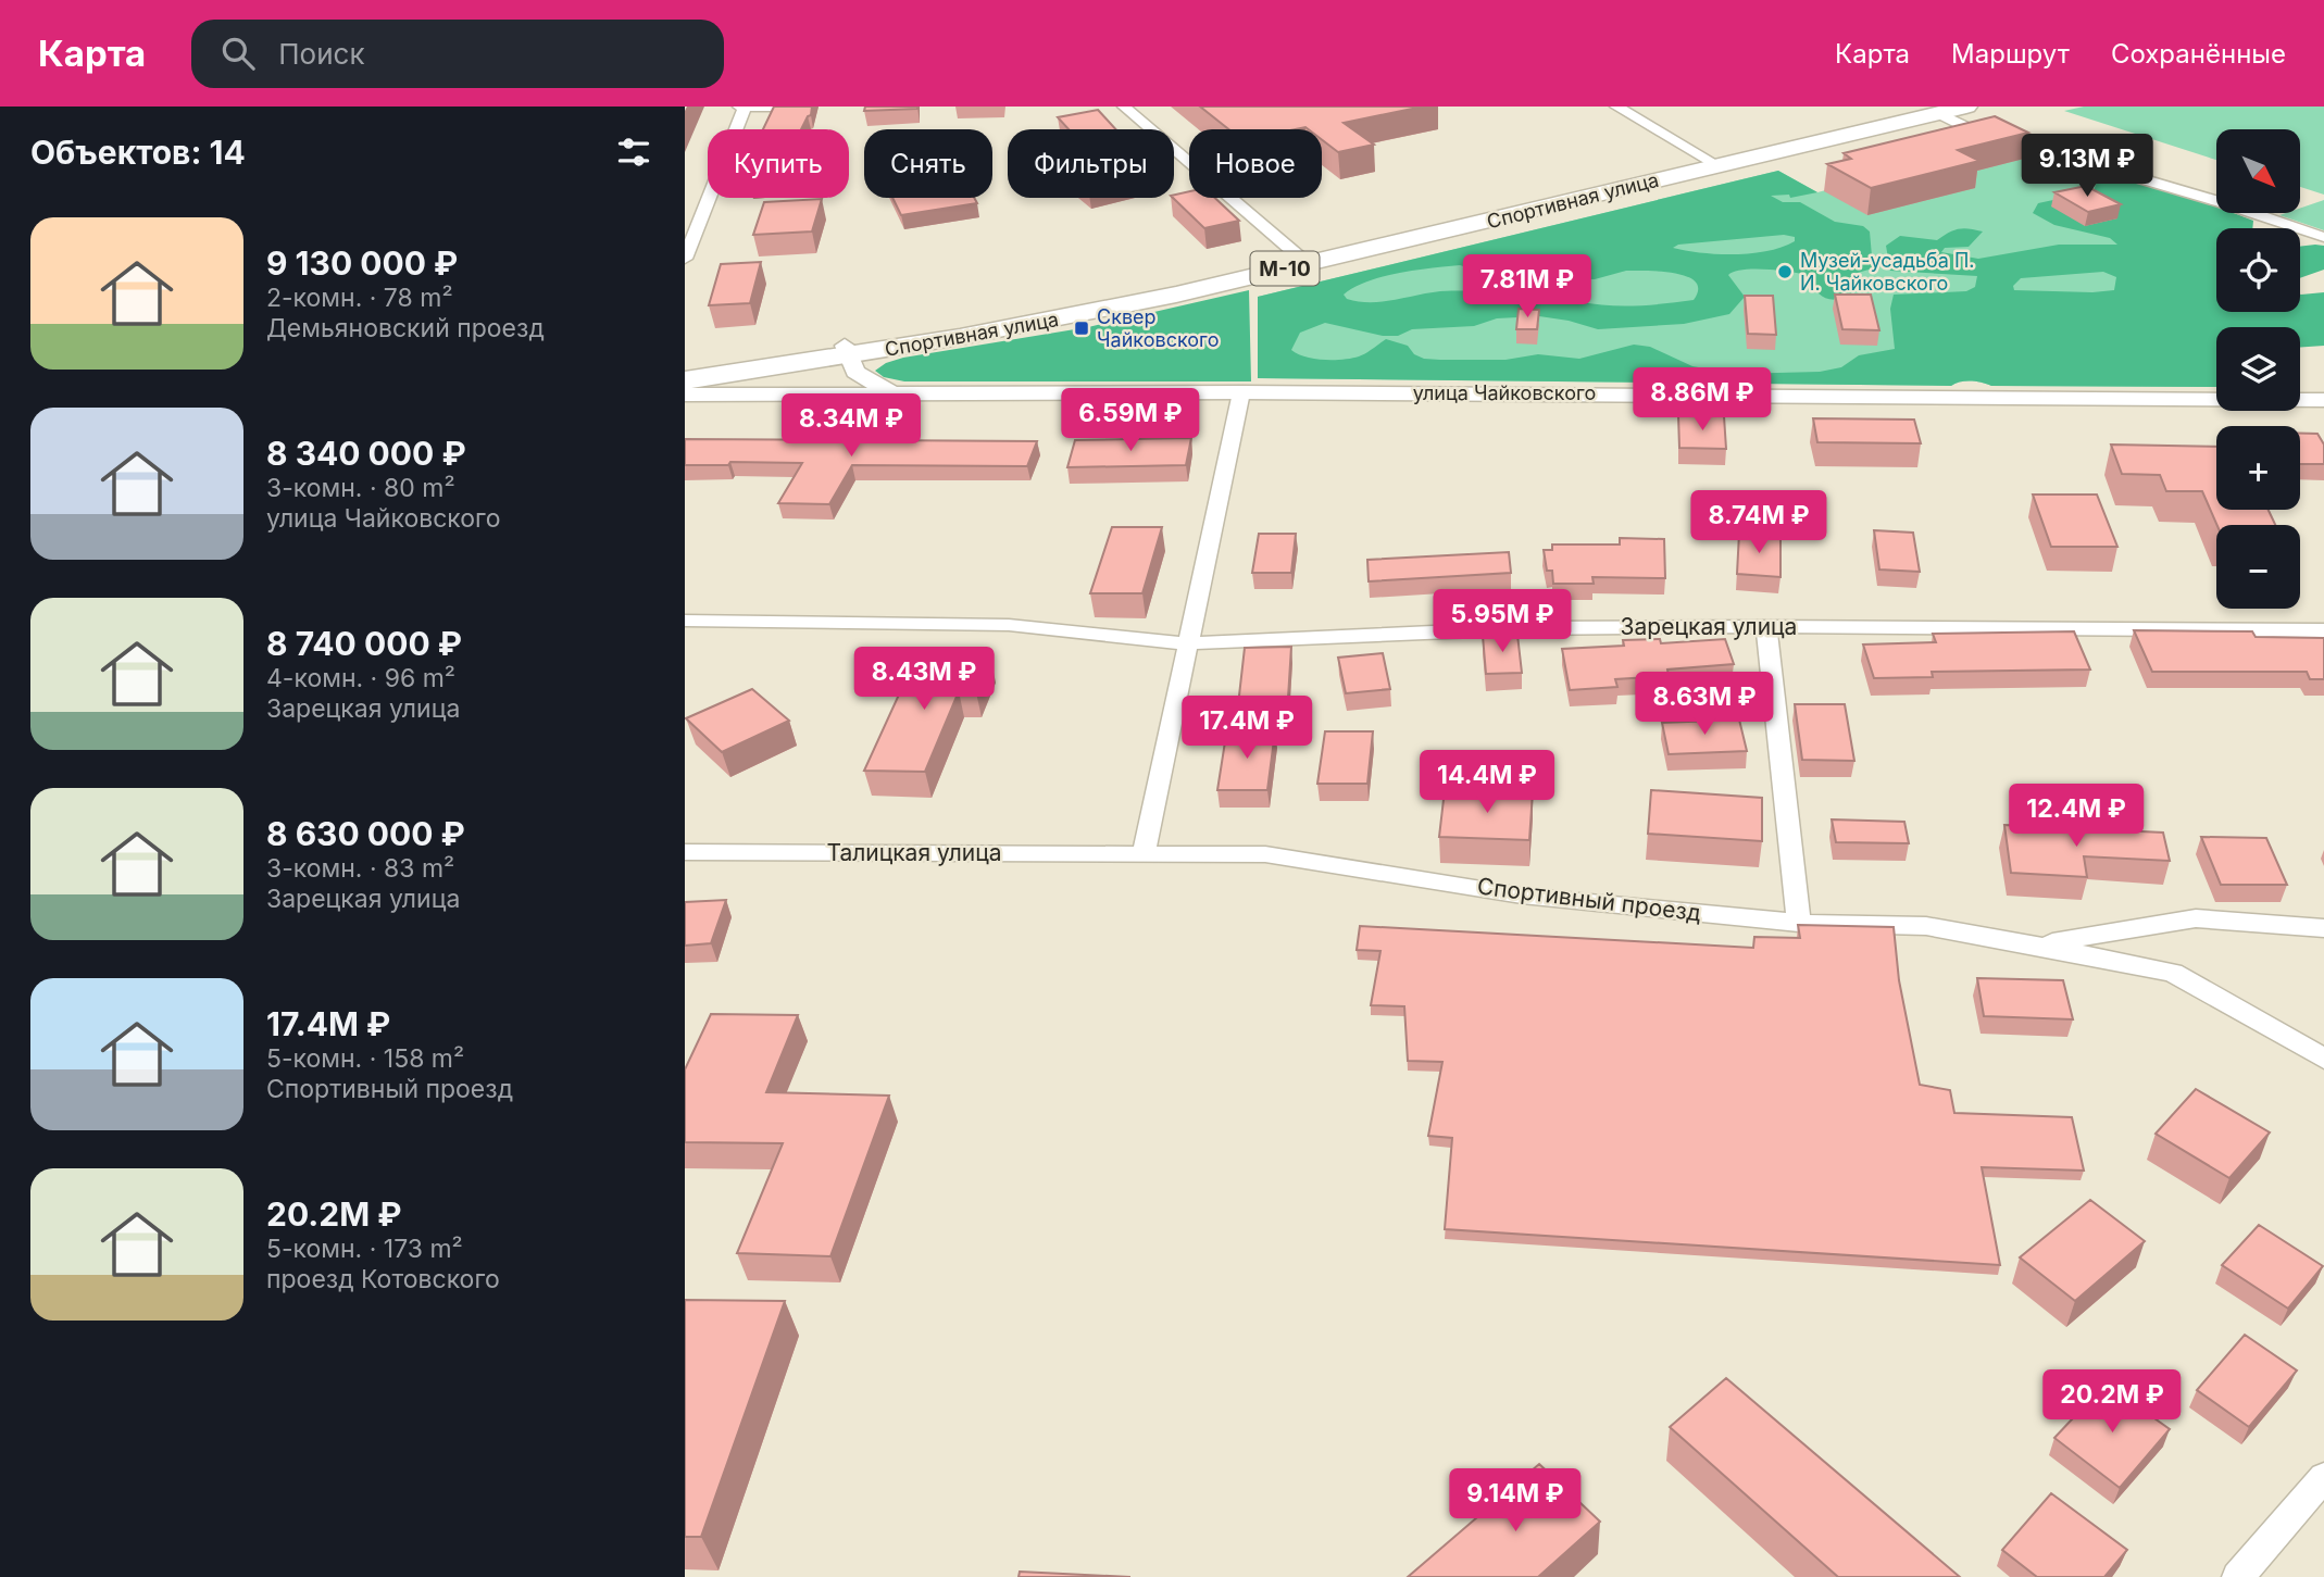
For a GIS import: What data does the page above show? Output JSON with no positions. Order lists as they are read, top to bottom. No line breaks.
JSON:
{"streets":{"highway":["Спортивная улица","М-10"],"street":["улица Чайковского","Зарецкая улица","Талицкая улица","Спортивный проезд"]},"crossings":[["Талицкая улица","Спортивный проезд"]],"places":{"other":["Музей-усадьба П. И. Чайковского"],"transit":["Сквер Чайковского"]},"north":"bottom right","page":{"header":"Карта","search":"Поиск","nav":["Карта","Маршрут","Сохранённые"],"heading":"Объектов: 14","map_buttons":["+","−"],"chip":["Купить","Снять","Фильтры","Новое"],"price":["9.13M ₽","7.81M ₽","8.86M ₽","6.59M ₽","8.34M ₽","8.74M ₽","5.95M ₽","8.43M ₽","8.63M ₽","17.4M ₽","14.4M ₽","12.4M ₽","20.2M ₽","9.14M ₽"],"list":[{"name":"9 130 000 ₽","note":"2-комн. · 78 m² · Демьяновский проезд"},{"name":"8 340 000 ₽","note":"3-комн. · 80 m² · улица Чайковского"},{"name":"8 740 000 ₽","note":"4-комн. · 96 m² · Зарецкая улица"},{"name":"8 630 000 ₽","note":"3-комн. · 83 m² · Зарецкая улица"},{"name":"17.4M ₽","note":"5-комн. · 158 m² · Спортивный проезд"},{"name":"20.2M ₽","note":"5-комн. · 173 m² · проезд Котовского"}]}}
